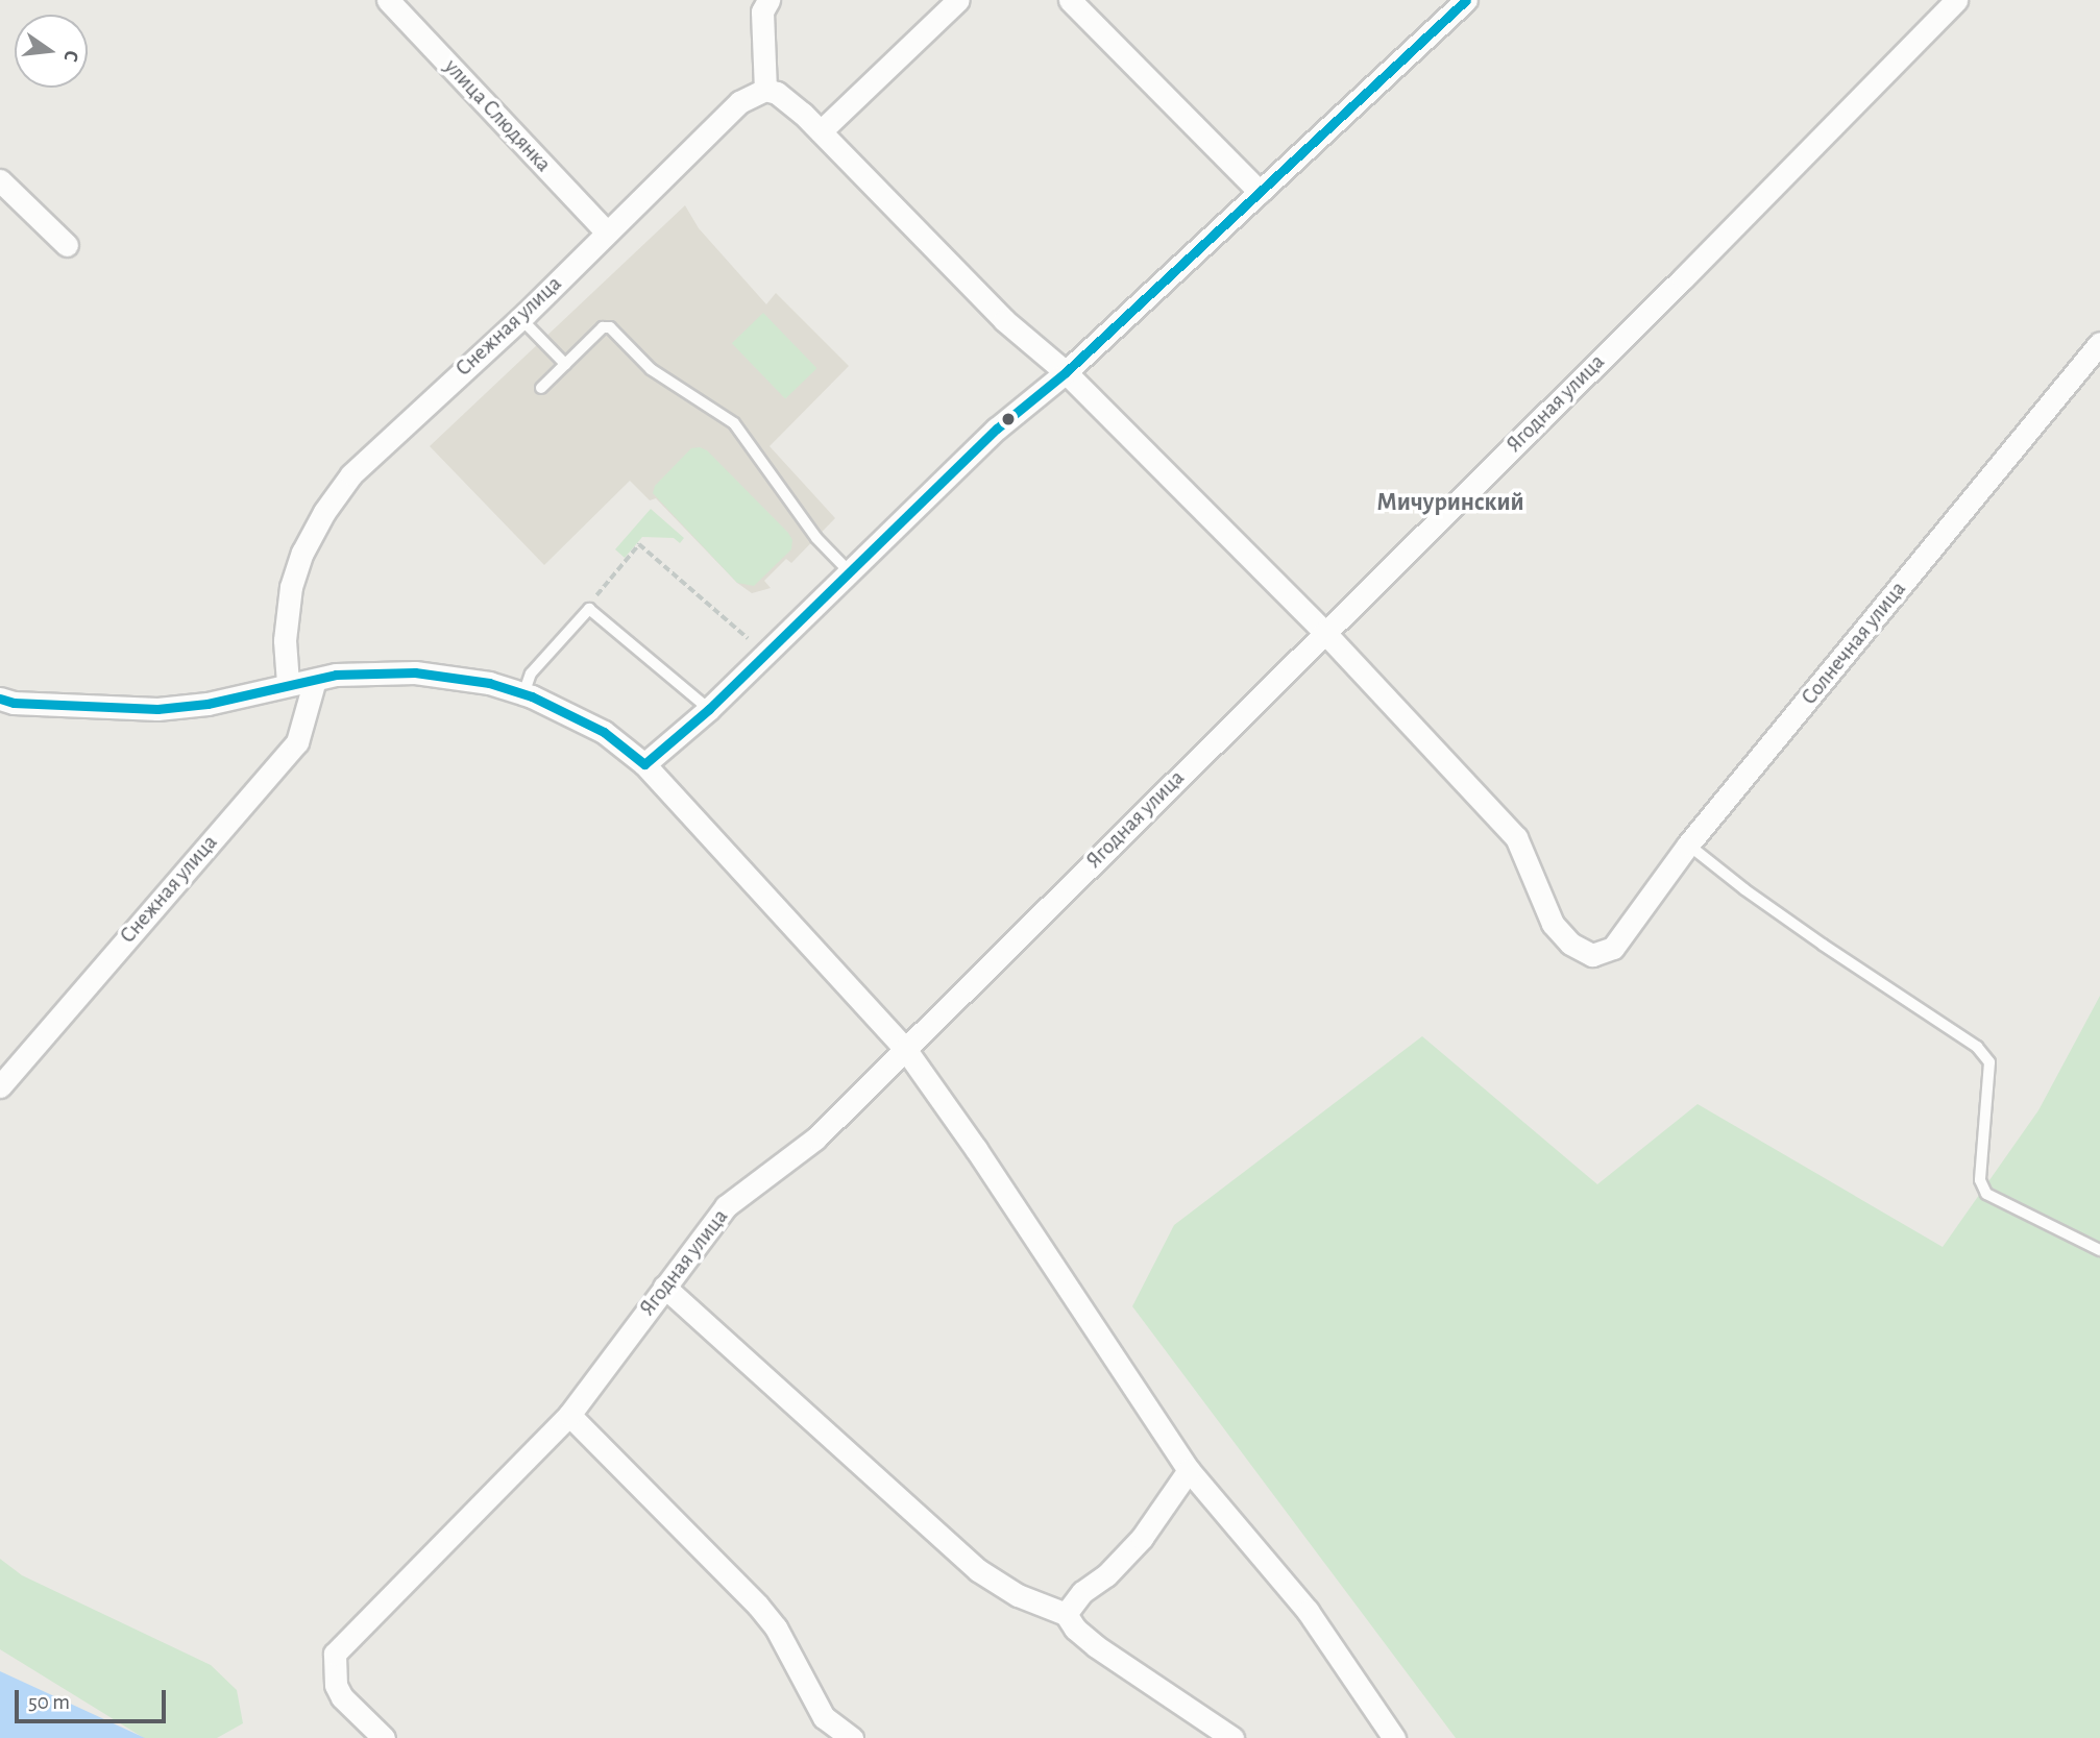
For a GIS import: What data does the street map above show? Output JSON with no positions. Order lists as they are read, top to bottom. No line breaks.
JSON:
{"streets":{"street":["улица Слюдянка","Снежная улица","Ягодная улица","Солнечная улица"]},"crossings":[["улица Слюдянка","Снежная улица"],["Ягодная улица","Солнечная улица"]],"districts":["Мичуринский"],"scale_bar":"50 m","north":"right"}
